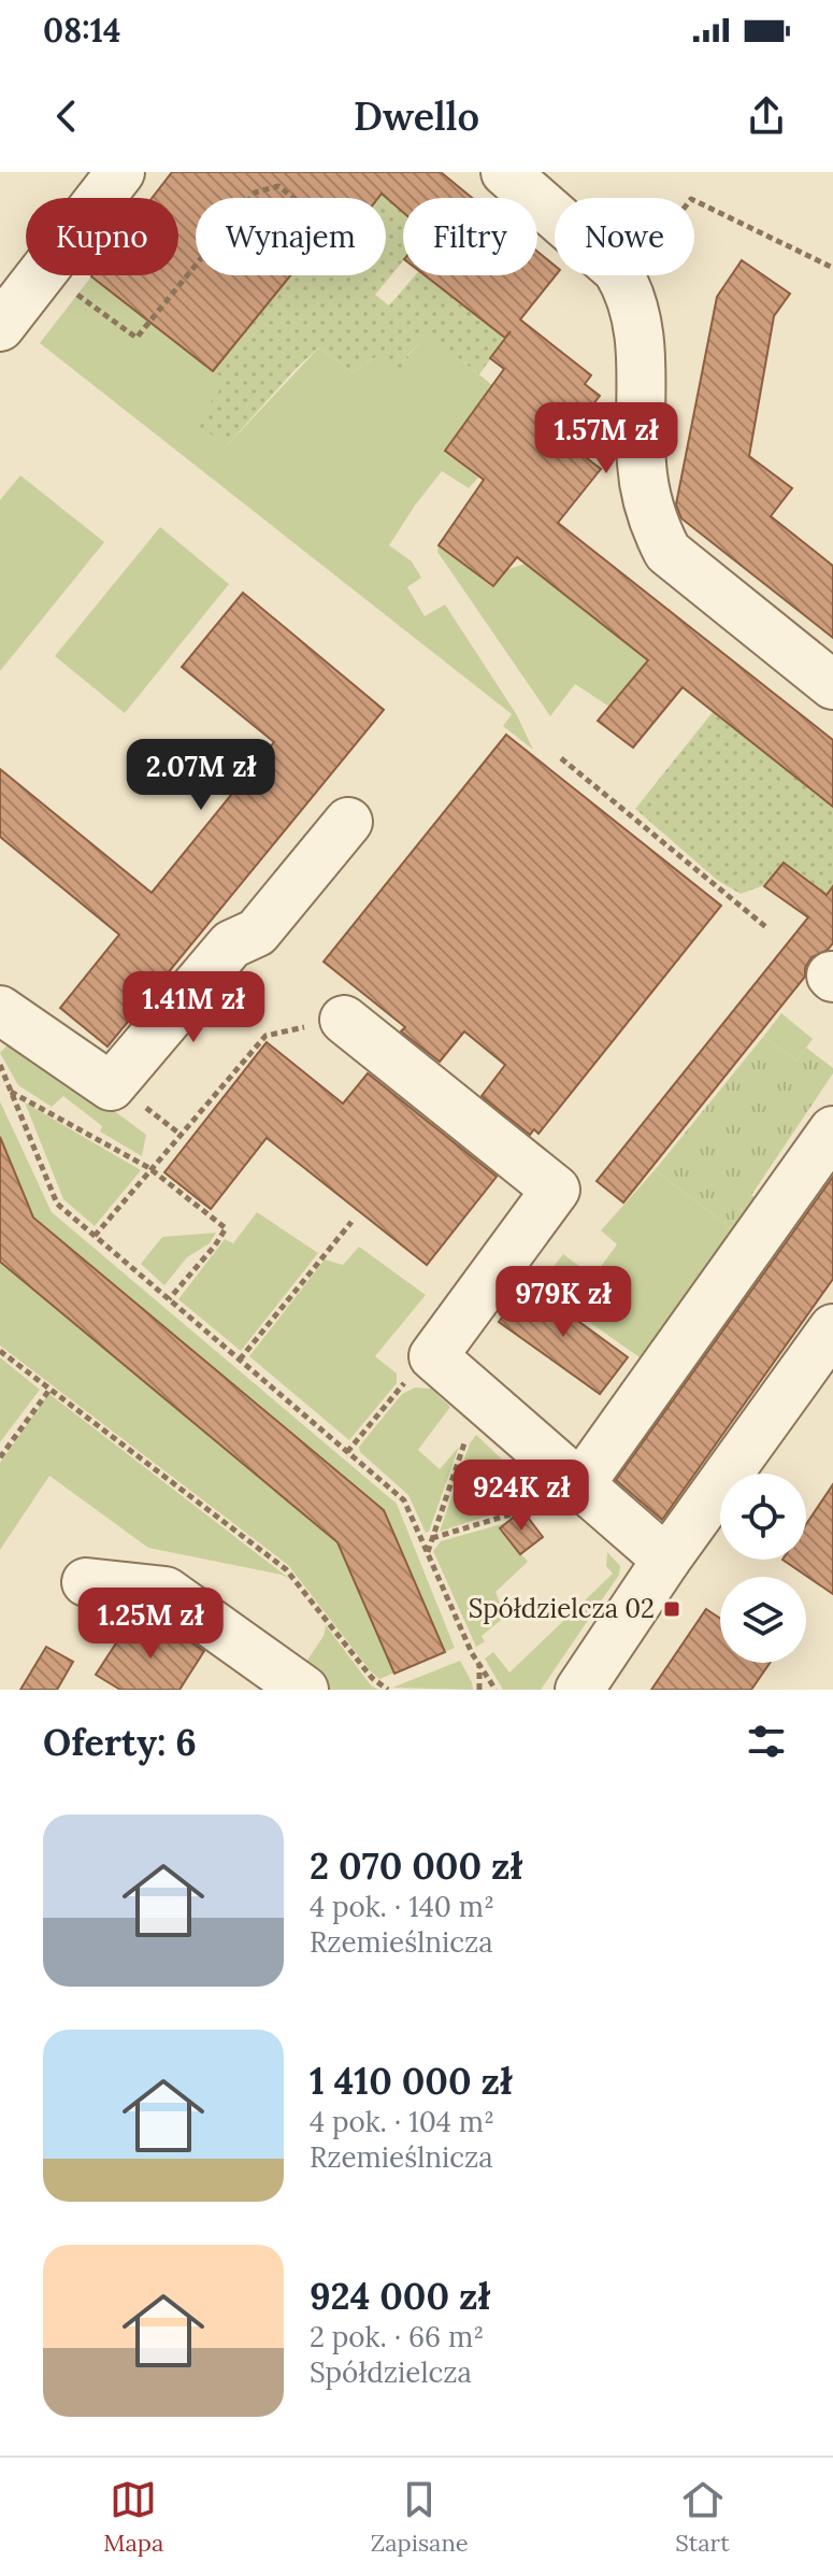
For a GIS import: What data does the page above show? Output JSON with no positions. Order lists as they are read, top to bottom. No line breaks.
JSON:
{"places":{"transit":["Spółdzielcza 02"]},"page":{"status":"08:14","header":"Dwello","chip":["Kupno","Wynajem","Filtry","Nowe"],"price":["1.57M zł","2.07M zł","1.41M zł","979K zł","924K zł","1.25M zł"],"heading":"Oferty: 6","list":[{"name":"2 070 000 zł","note":"4 pok. · 140 m² · Rzemieślnicza"},{"name":"1 410 000 zł","note":"4 pok. · 104 m² · Rzemieślnicza"},{"name":"924 000 zł","note":"2 pok. · 66 m² · Spółdzielcza"}],"tabs":["Mapa","Zapisane","Start"]}}
